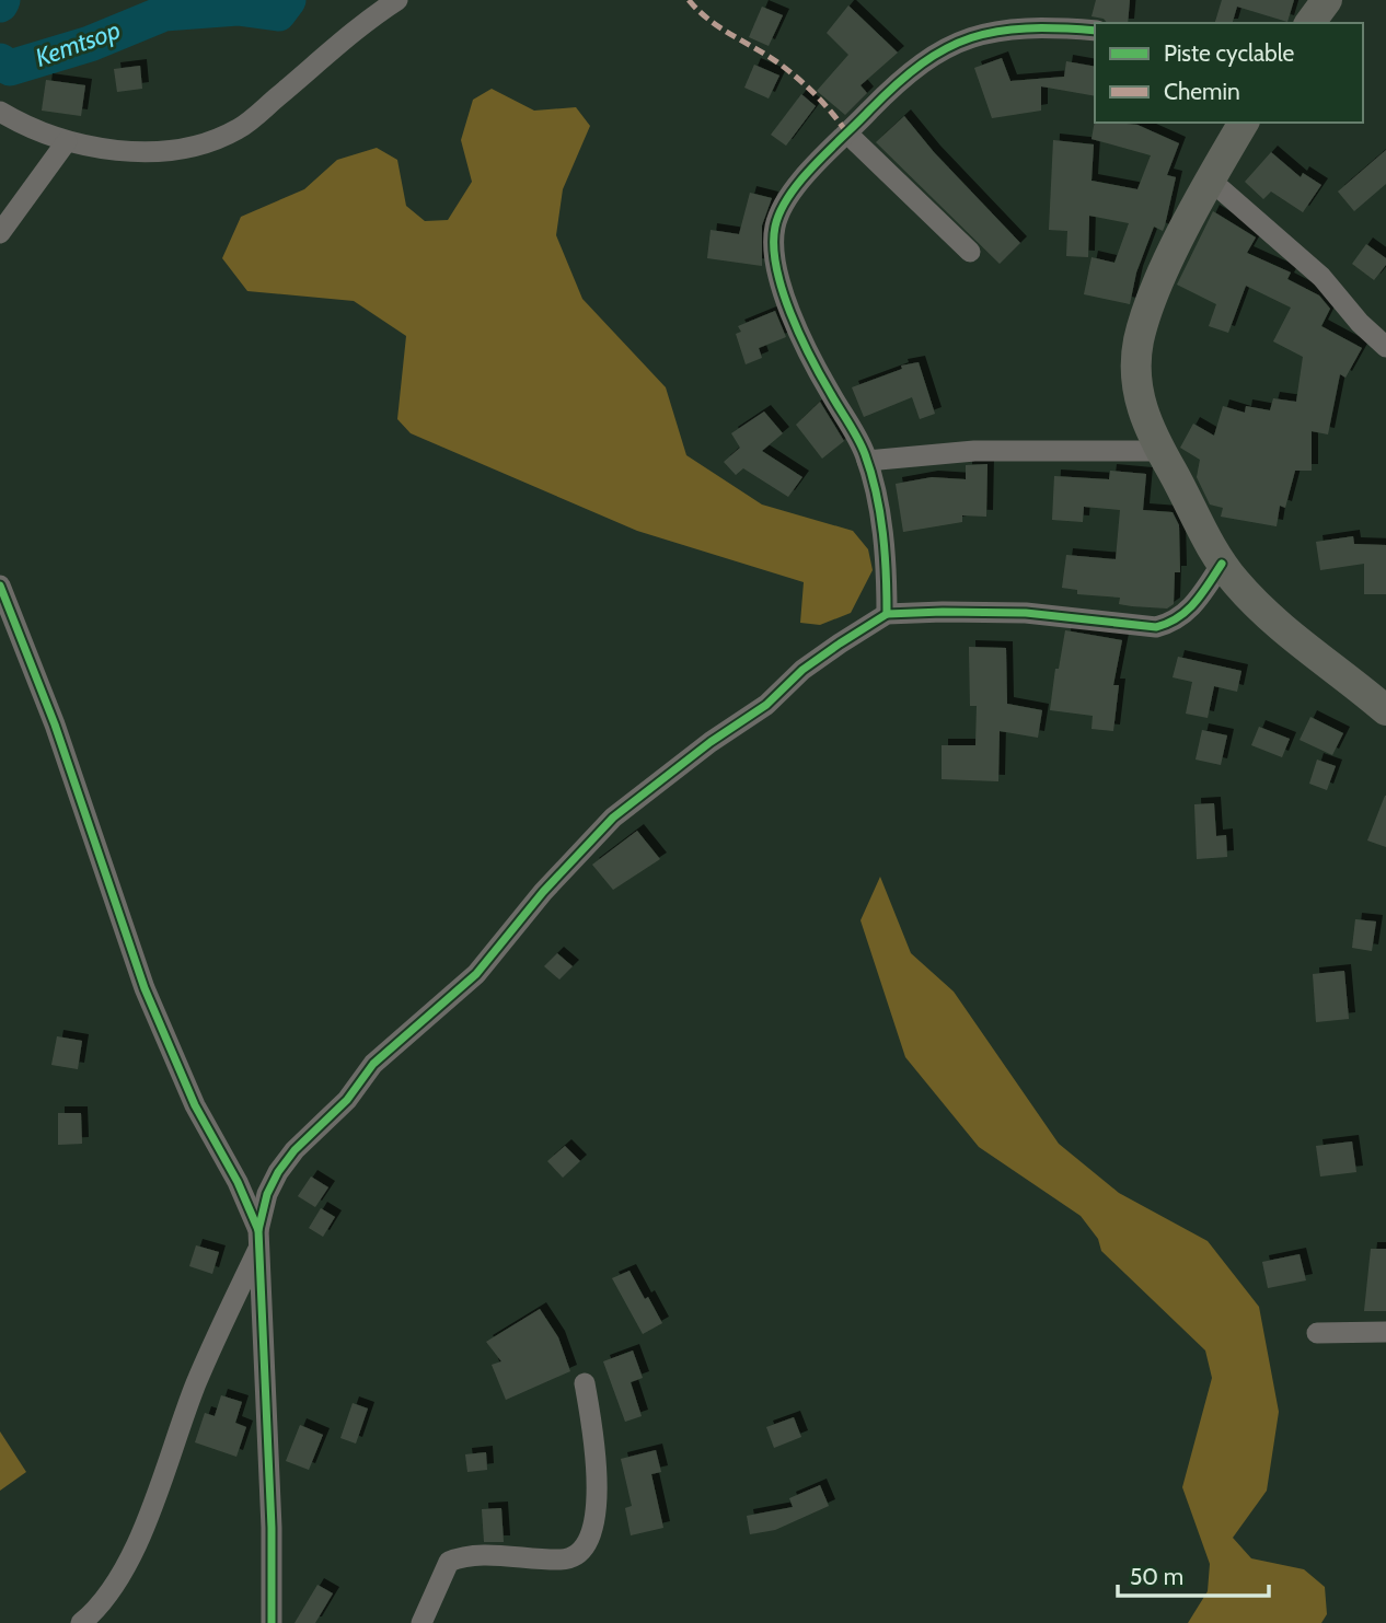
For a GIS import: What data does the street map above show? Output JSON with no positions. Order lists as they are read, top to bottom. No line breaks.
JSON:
{"water":["Kemtsop"],"legend":["Piste cyclable","Chemin"],"scale_bar":"50 m"}
